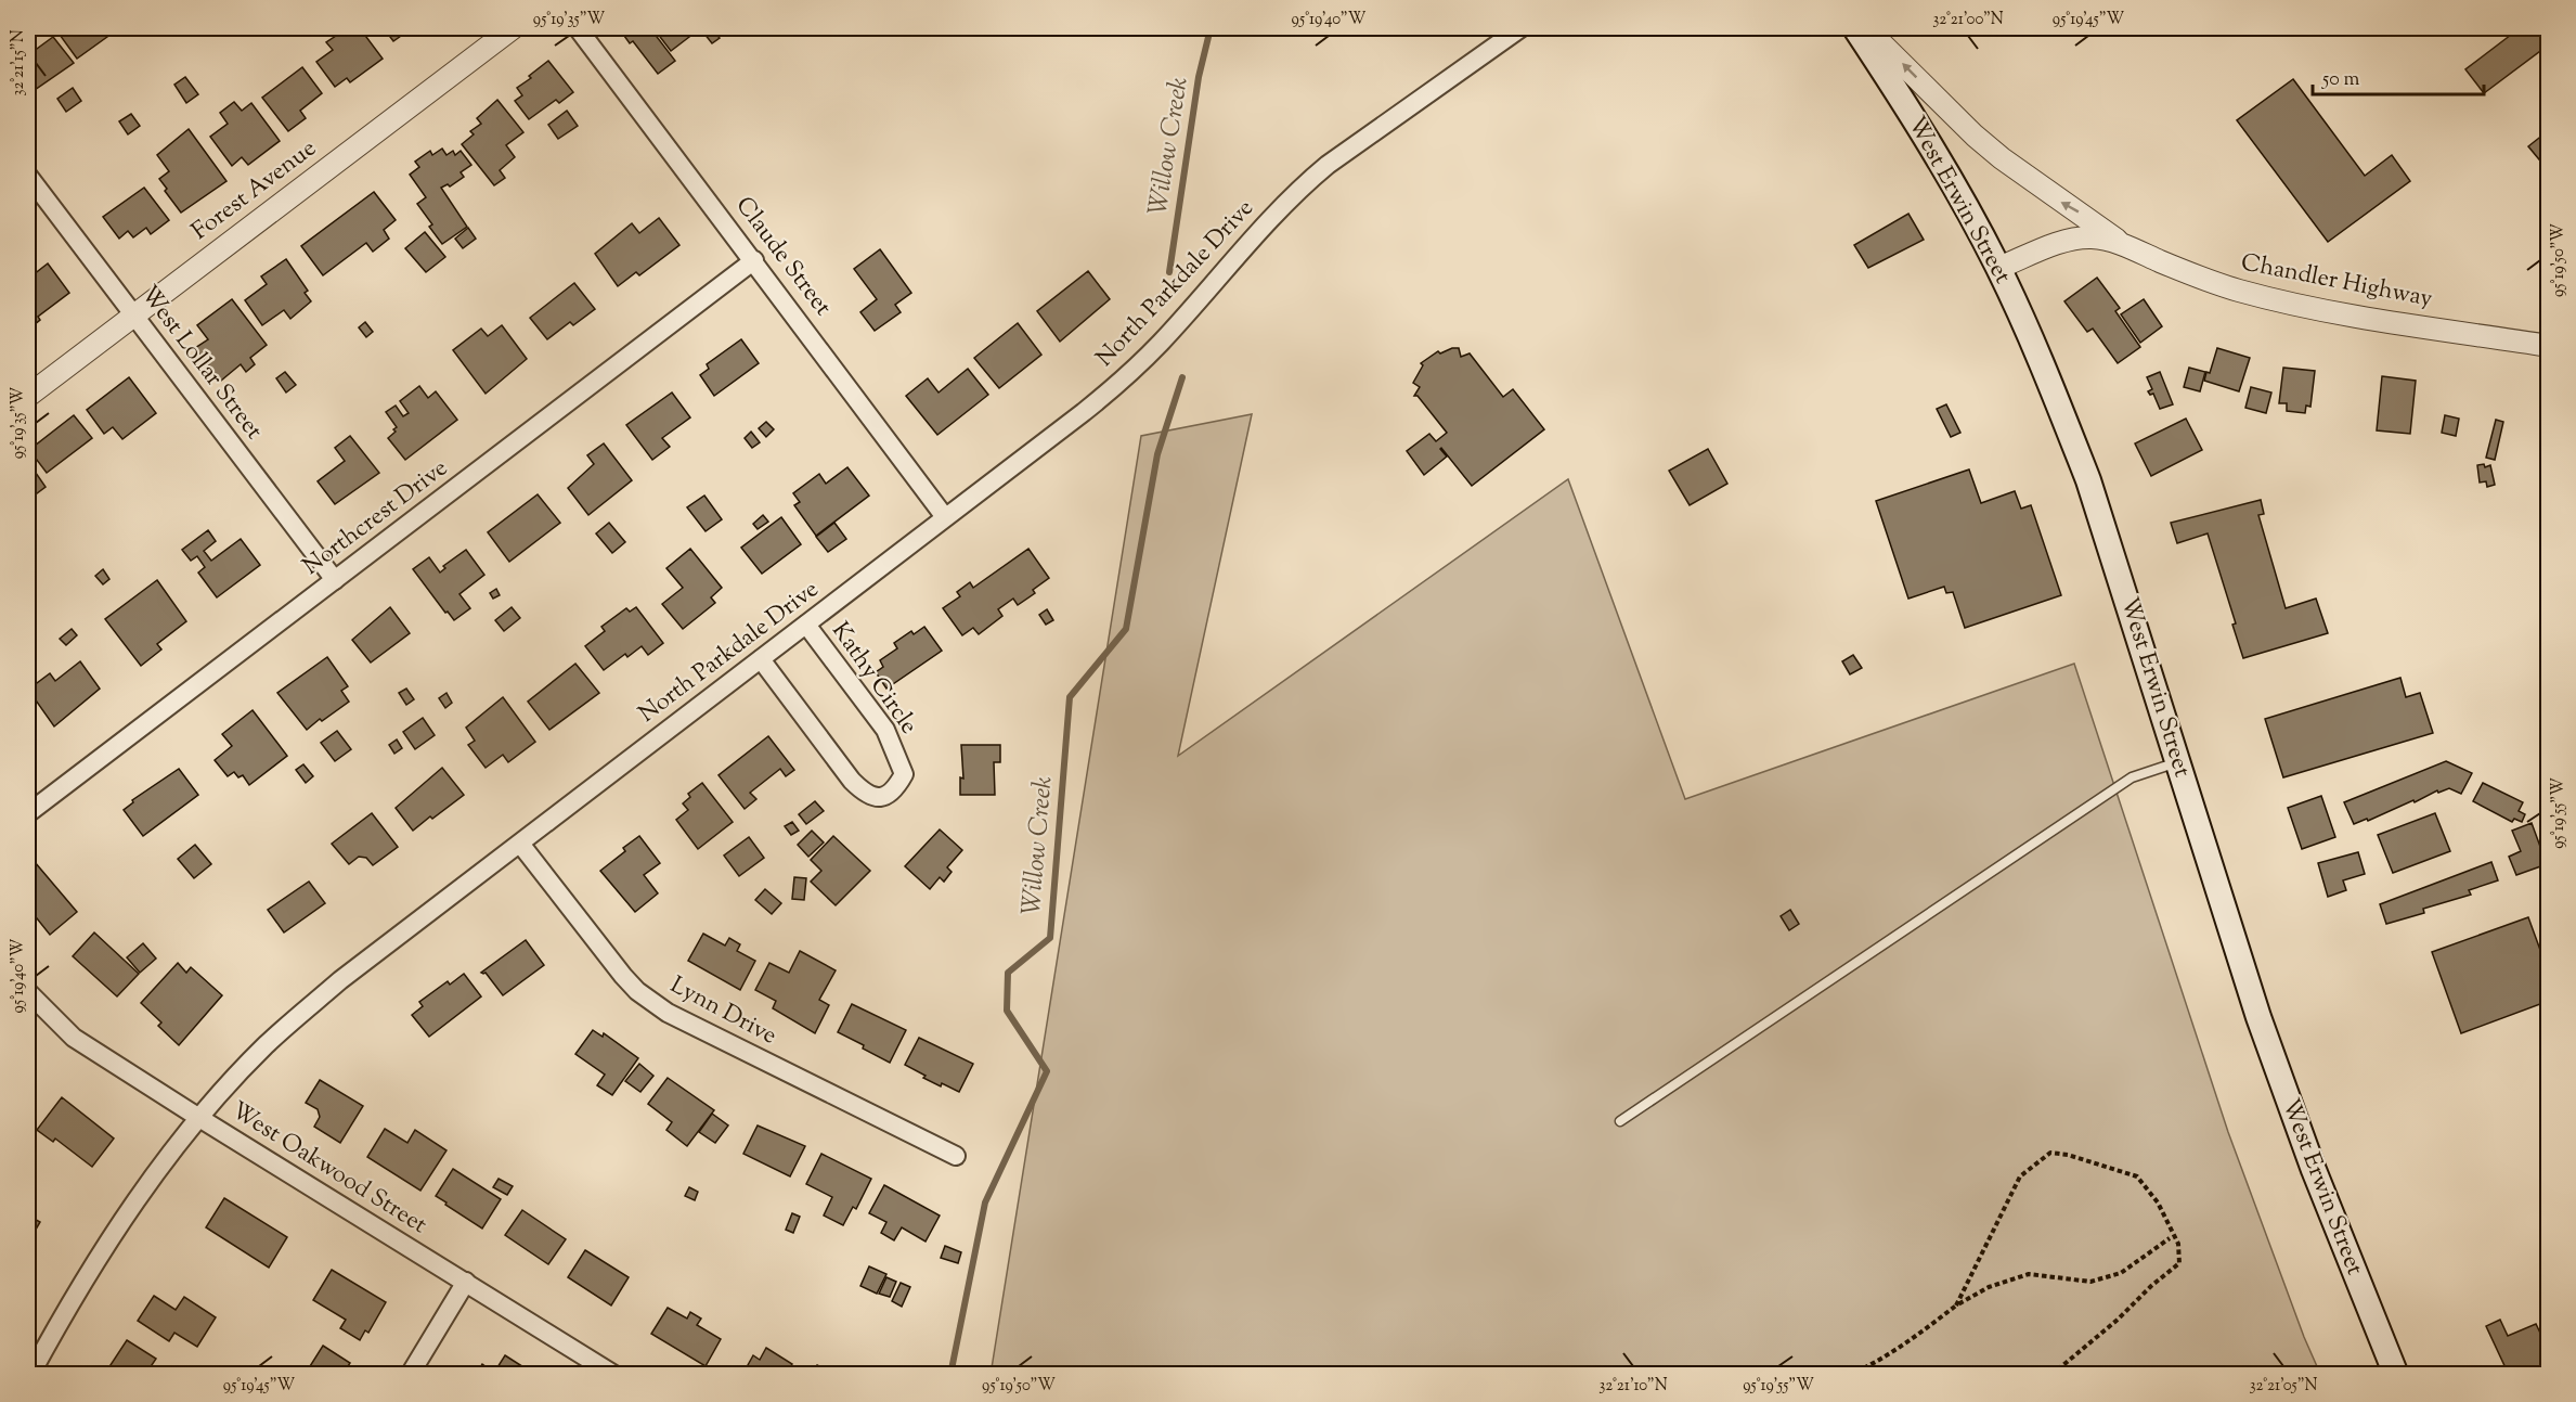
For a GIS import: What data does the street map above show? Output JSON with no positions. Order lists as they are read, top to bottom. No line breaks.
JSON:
{"streets":{"main road":["West Erwin Street"],"street":["Forest Avenue","Claude Street","Chandler Highway","North Parkdale Drive","West Lollar Street","Northcrest Drive","Kathy Circle","Lynn Drive","West Oakwood Street"]},"crossings":[["Forest Avenue","West Lollar Street"],["West Erwin Street","Chandler Highway"],["Claude Street","North Parkdale Drive"],["Claude Street","Northcrest Drive"],["North Parkdale Drive","Kathy Circle"],["North Parkdale Drive","Lynn Drive"],["North Parkdale Drive","West Oakwood Street"],["West Lollar Street","Northcrest Drive"]],"one_way":["Chandler Highway"],"water":["Willow Creek"],"scale_bar":"50 m","coordinates":["95°19'35\"W","95°19'40\"W","32°21'00\"N","95°19'45\"W","32°21'15\"N","95°19'50\"W","95°19'55\"W","32°21'10\"N","32°21'05\"N"]}
